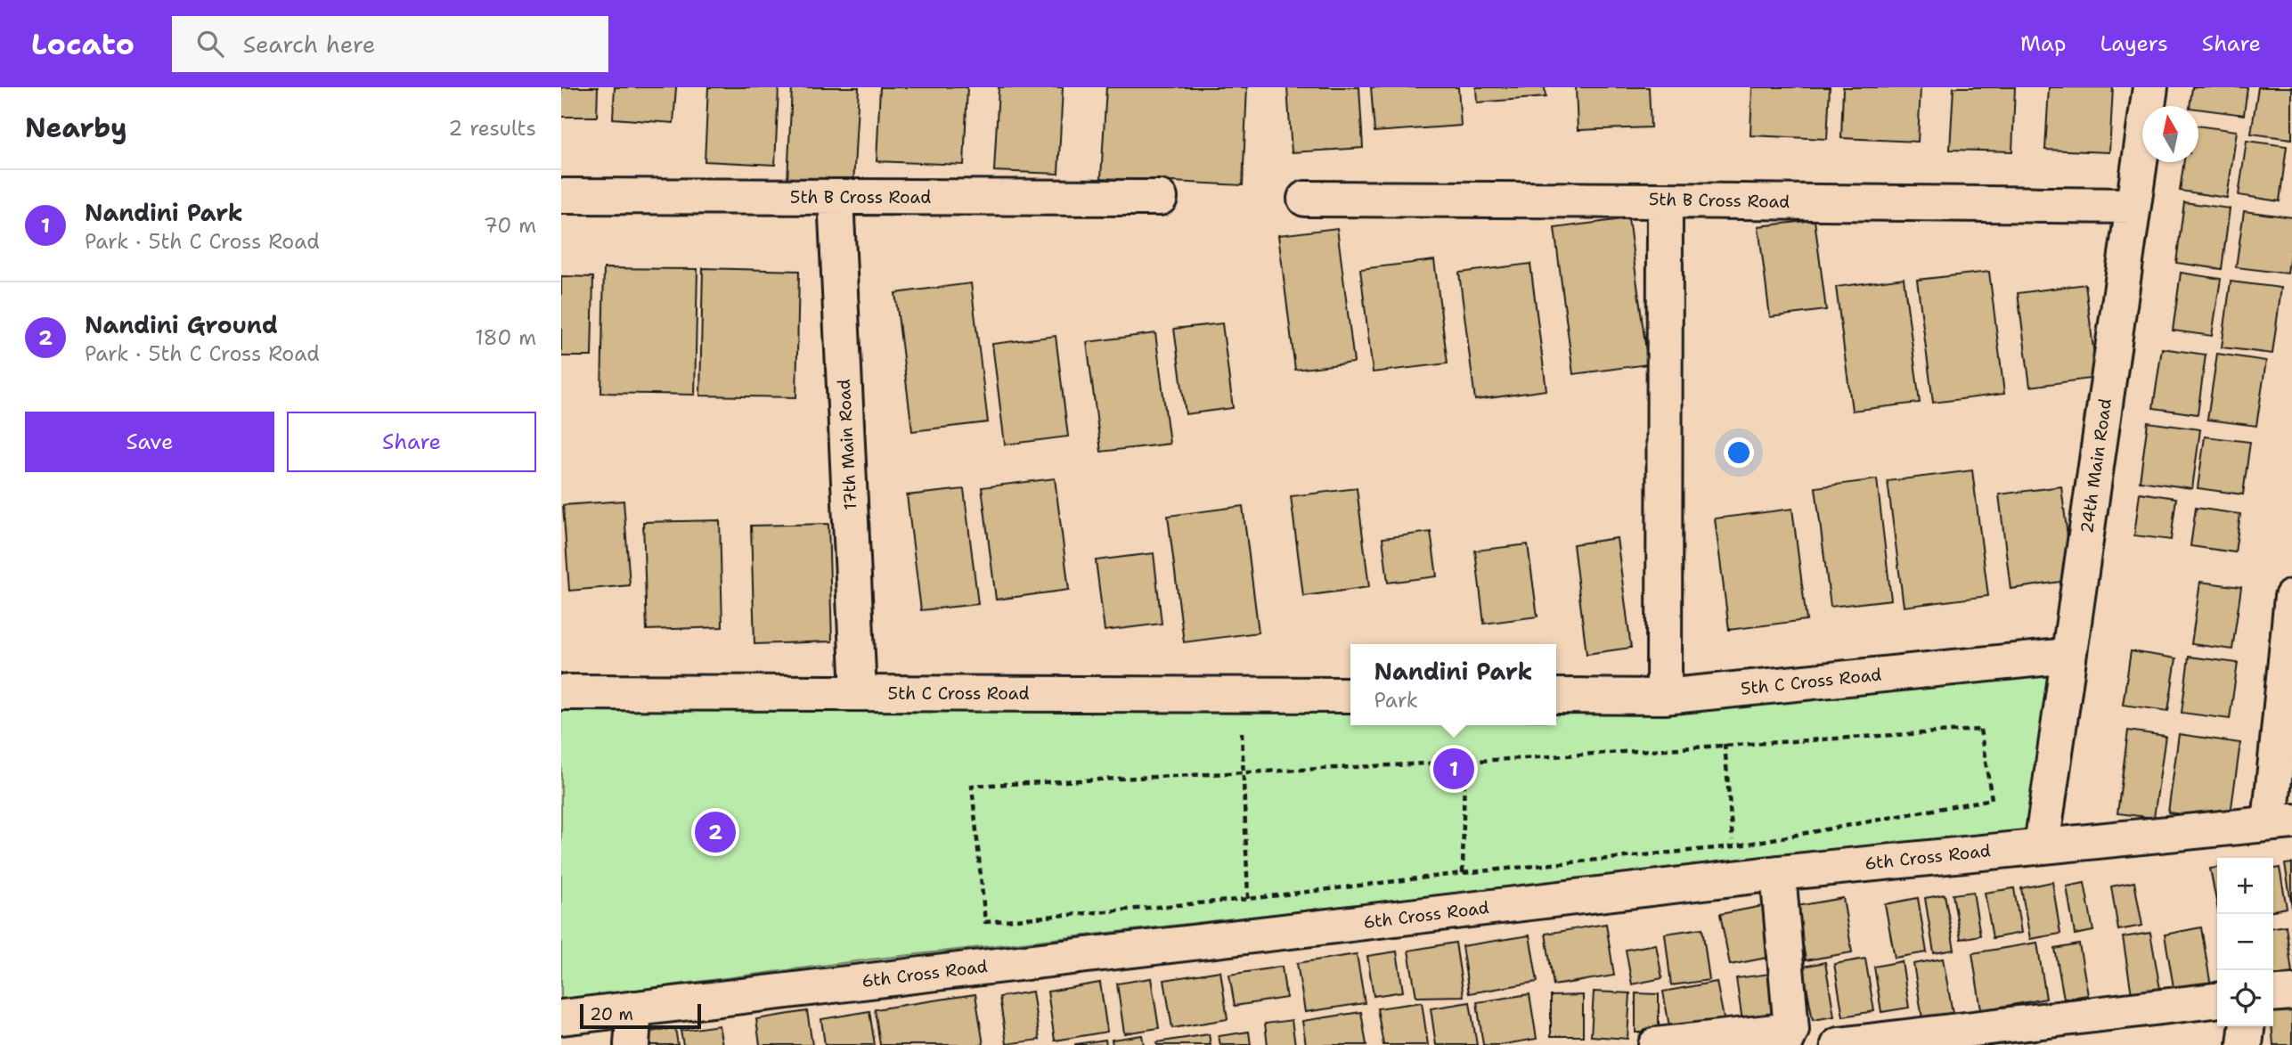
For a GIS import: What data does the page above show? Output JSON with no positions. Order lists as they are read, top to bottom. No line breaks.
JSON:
{"streets":{"street":["5th B Cross Road","17th Main Road","24th Main Road","5th C Cross Road","6th Cross Road"]},"crossings":[["5th B Cross Road","17th Main Road"],["5th B Cross Road","24th Main Road"],["17th Main Road","5th C Cross Road"],["24th Main Road","5th C Cross Road"],["24th Main Road","6th Cross Road"]],"scale_bar":"20 m","north":"top","page":{"header":"Locato","search":"Search here","nav":["Map","Layers","Share"],"heading":["Nearby","2 results"],"list":[{"mark":"1","name":"Nandini Park","note":"Park · 5th C Cross Road","value":"70 m"},{"mark":"2","name":"Nandini Ground","note":"Park · 5th C Cross Road","value":"180 m"}],"buttons":["Save","Share"],"popup":["Nandini Park","Park"],"pins":["1","2"],"map_buttons":["+","−"],"scale":"20 m"}}
